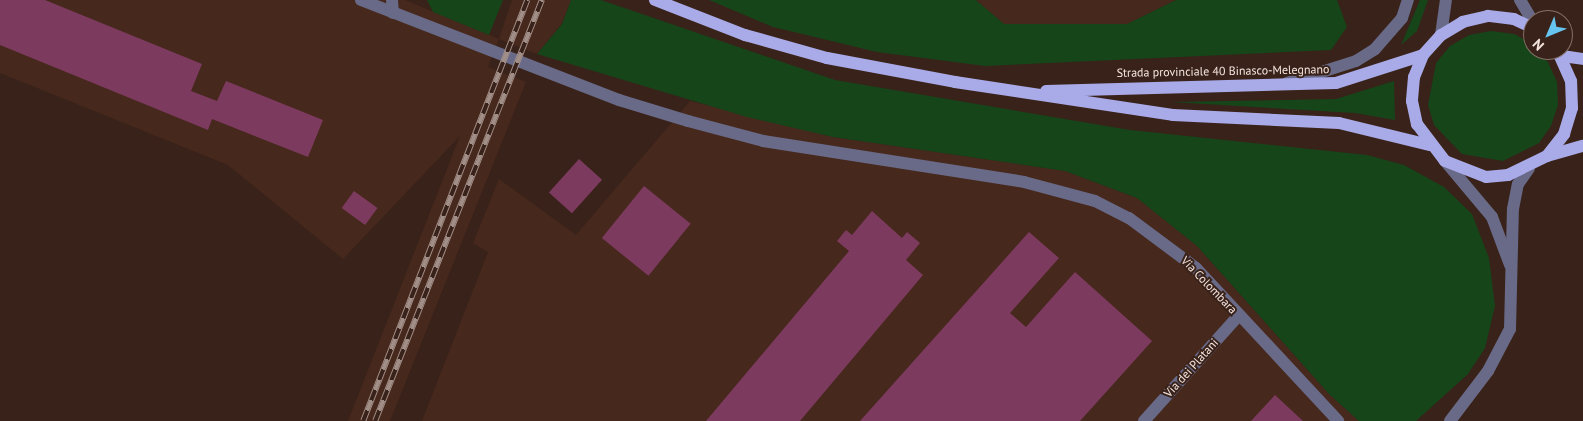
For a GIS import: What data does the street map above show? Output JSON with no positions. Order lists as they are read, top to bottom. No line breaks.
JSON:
{"streets":{"main road":["Strada provinciale 40 Binasco-Melegnano"],"street":["Via Colombara","Via dei Platani"]},"crossings":[["Via Colombara","Via dei Platani"]],"north":"bottom left"}
